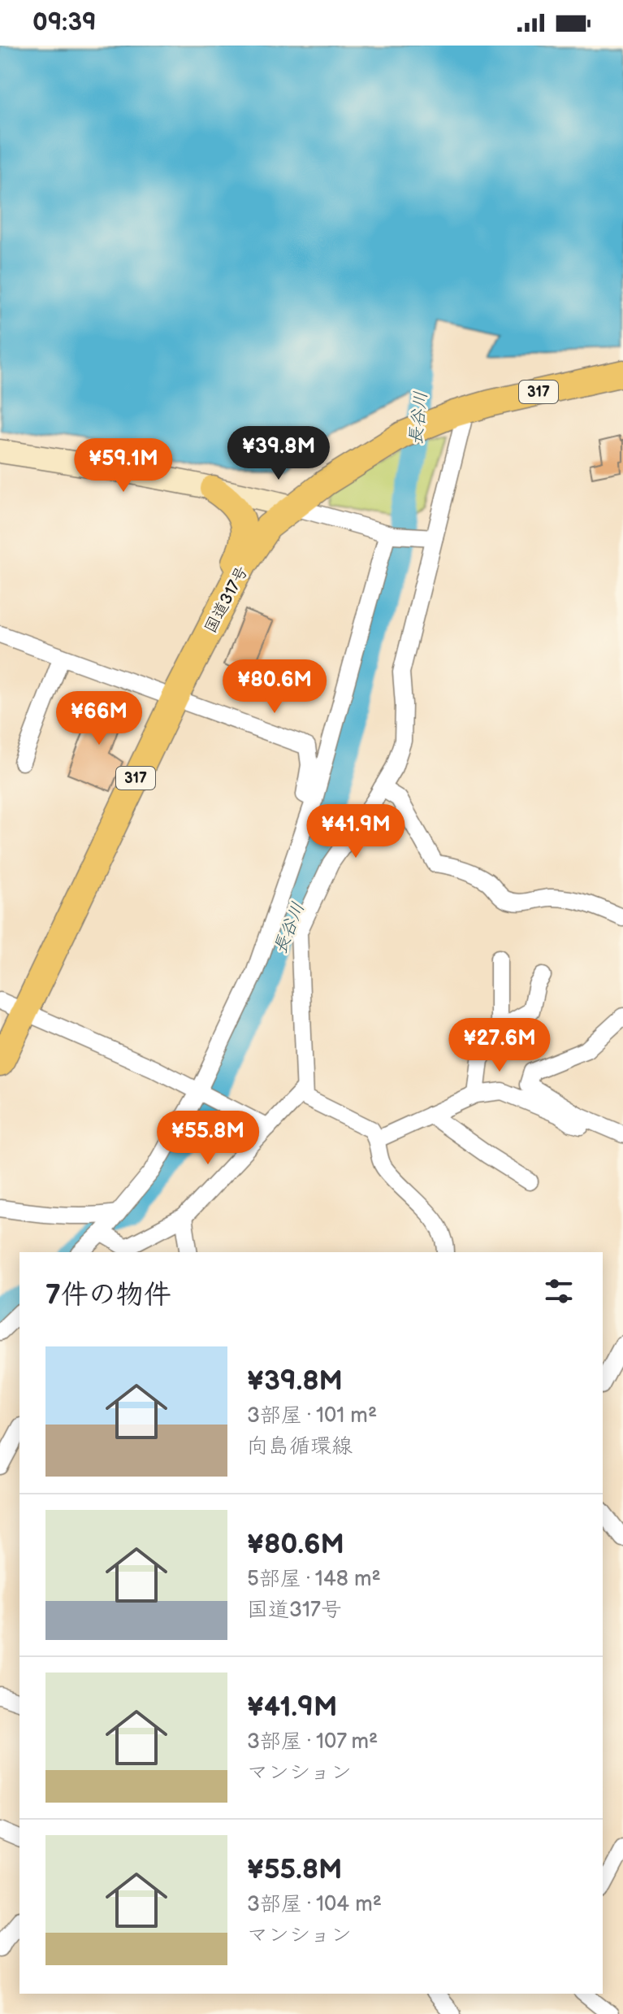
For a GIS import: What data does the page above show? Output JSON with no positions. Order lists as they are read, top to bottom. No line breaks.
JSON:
{"streets":{"highway":["317","国道317号"]},"water":["長谷川"],"page":{"status":"09:39","price":["¥39.8M","¥59.1M","¥80.6M","¥66M","¥41.9M","¥27.6M","¥55.8M"],"heading":"7件の物件","list":[{"name":"¥39.8M","note":"3部屋 · 101 m² · 向島循環線"},{"name":"¥80.6M","note":"5部屋 · 148 m² · 国道317号"},{"name":"¥41.9M","note":"3部屋 · 107 m² · マンション"},{"name":"¥55.8M","note":"3部屋 · 104 m² · マンション"}]}}
